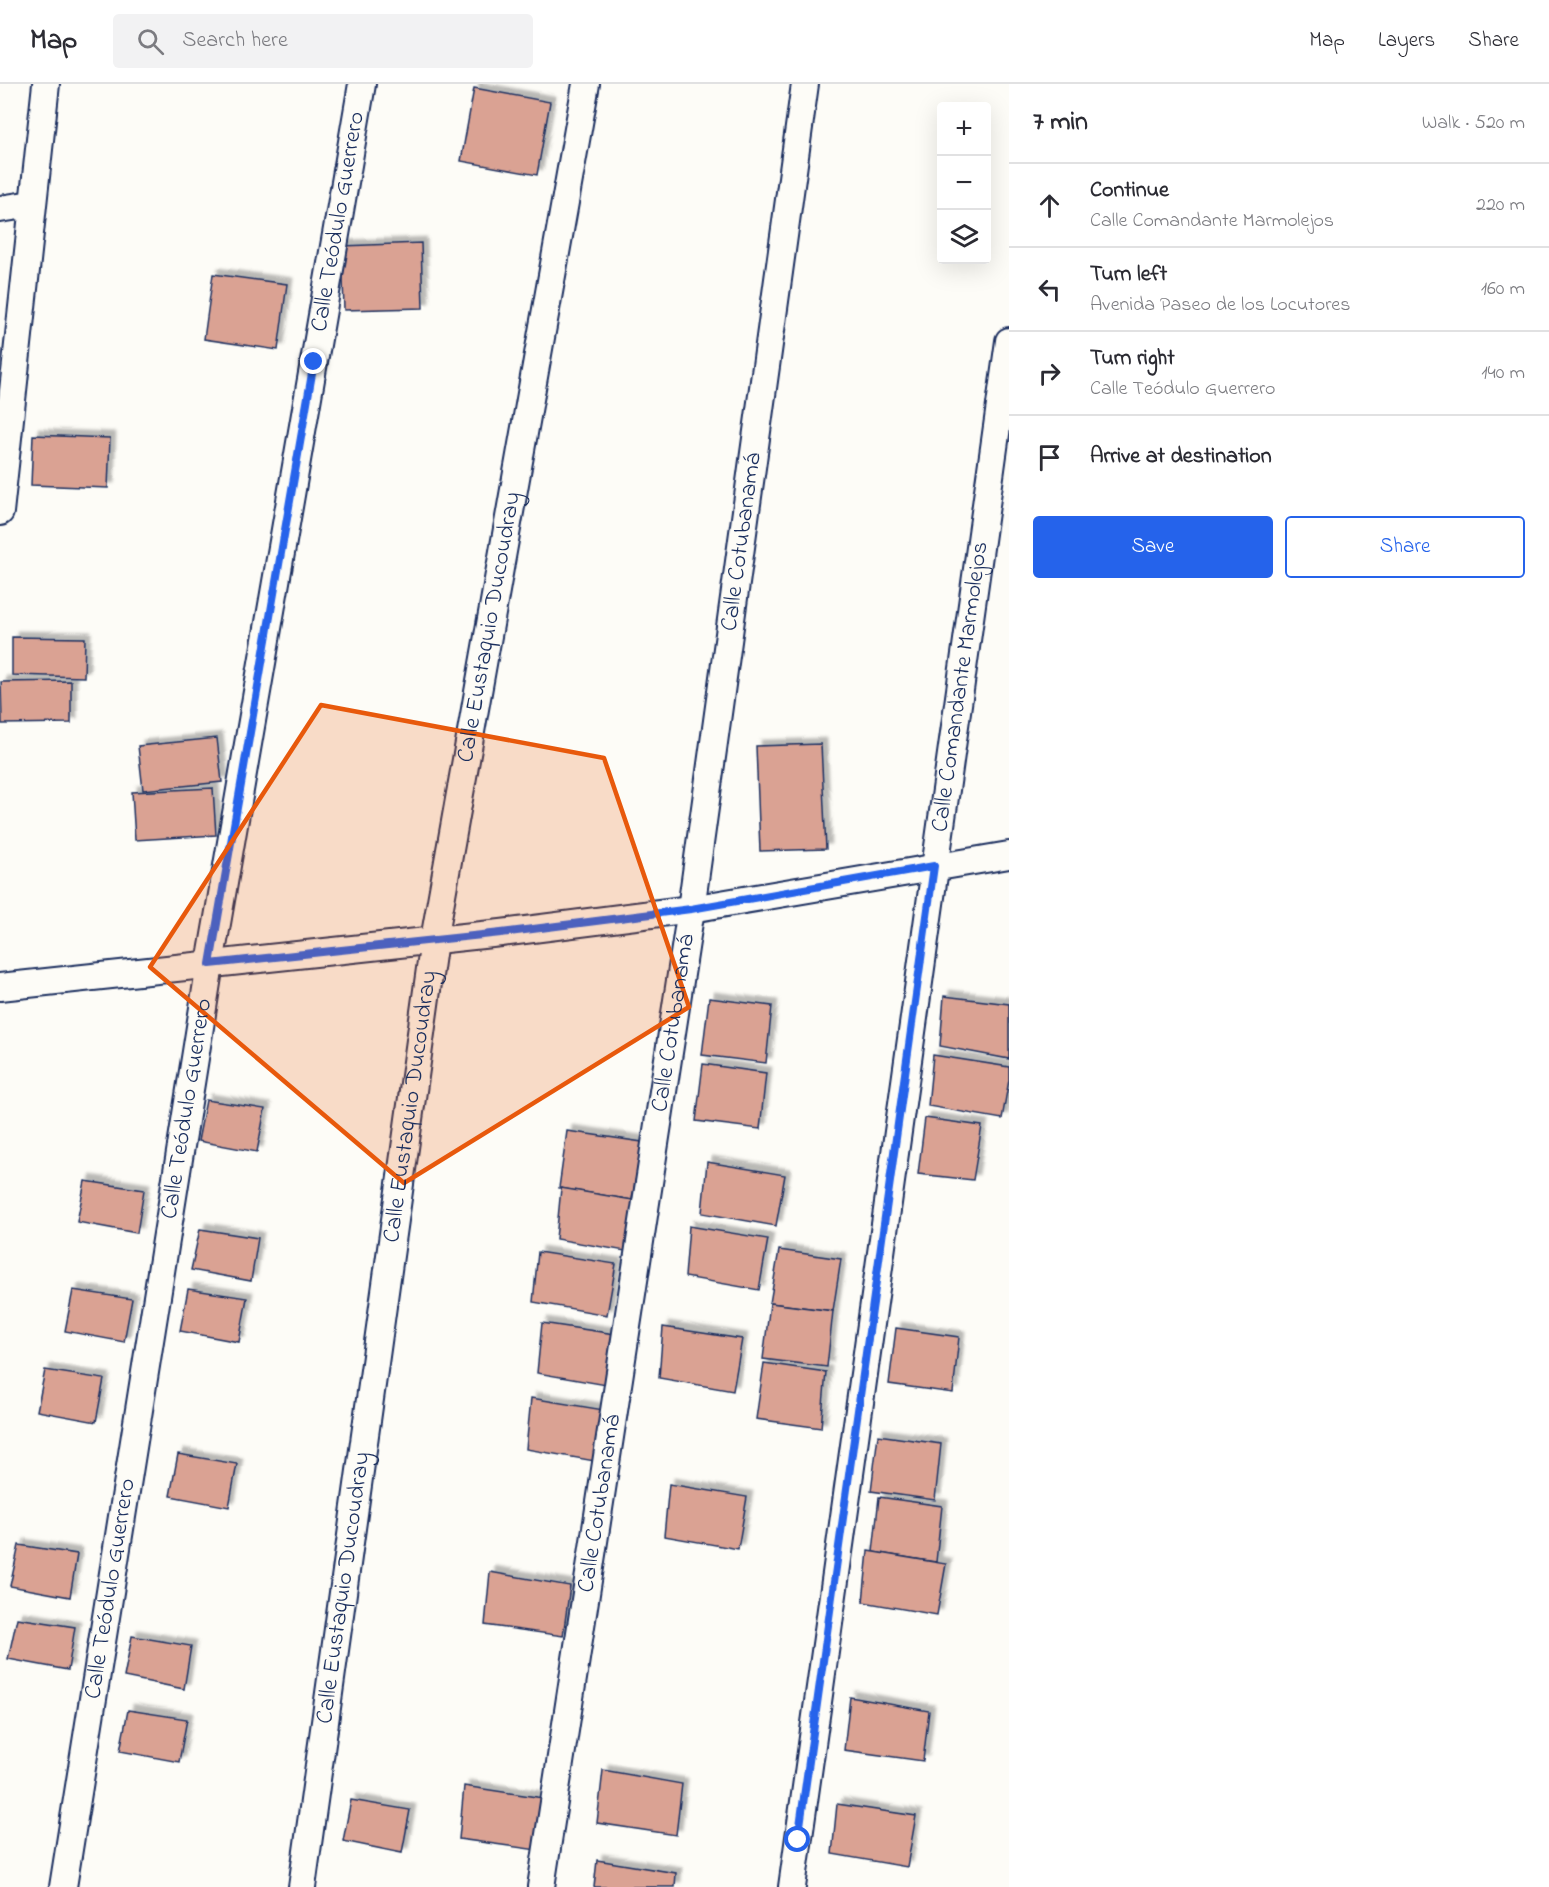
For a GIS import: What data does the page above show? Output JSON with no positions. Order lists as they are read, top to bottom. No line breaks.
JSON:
{"streets":{"street":["Calle Teódulo Guerrero","Calle Cotubanamá","Calle Eustaquio Ducoudray","Calle Comandante Marmolejos"]},"page":{"header":"Map","search":"Search here","nav":["Map","Layers","Share"],"heading":["7 min","Walk · 520 m"],"map_buttons":["+","−"],"list":[["Continue","Calle Comandante Marmolejos","220 m"],["Turn left","Avenida Paseo de los Locutores","160 m"],["Turn right","Calle Teódulo Guerrero","140 m"],"Arrive at destination"],"buttons":["Save","Share"]}}
